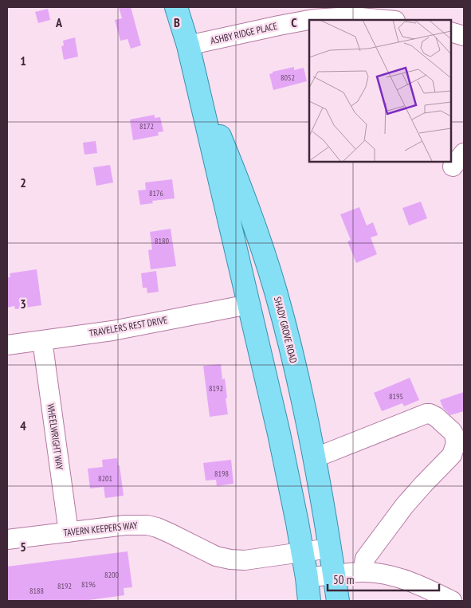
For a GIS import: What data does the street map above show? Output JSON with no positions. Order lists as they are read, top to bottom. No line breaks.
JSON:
{"streets":{"main road":["SHADY GROVE ROAD"],"street":["ASHBY RIDGE PLACE","TRAVELERS REST DRIVE","WHEELWRIGHT WAY","TAVERN KEEPERS WAY"]},"crossings":[["ASHBY RIDGE PLACE","SHADY GROVE ROAD"],["TRAVELERS REST DRIVE","SHADY GROVE ROAD"],["TRAVELERS REST DRIVE","WHEELWRIGHT WAY"],["SHADY GROVE ROAD","TAVERN KEEPERS WAY"],["WHEELWRIGHT WAY","TAVERN KEEPERS WAY"]],"house_numbers":["8052","8172","8176","8180","8192","8195","8198","8201","8200","8196","8192","8188"],"scale_bar":"50 m","grid":{"columns":["A","B","C"],"rows":["1","2","3","4","5"]}}
